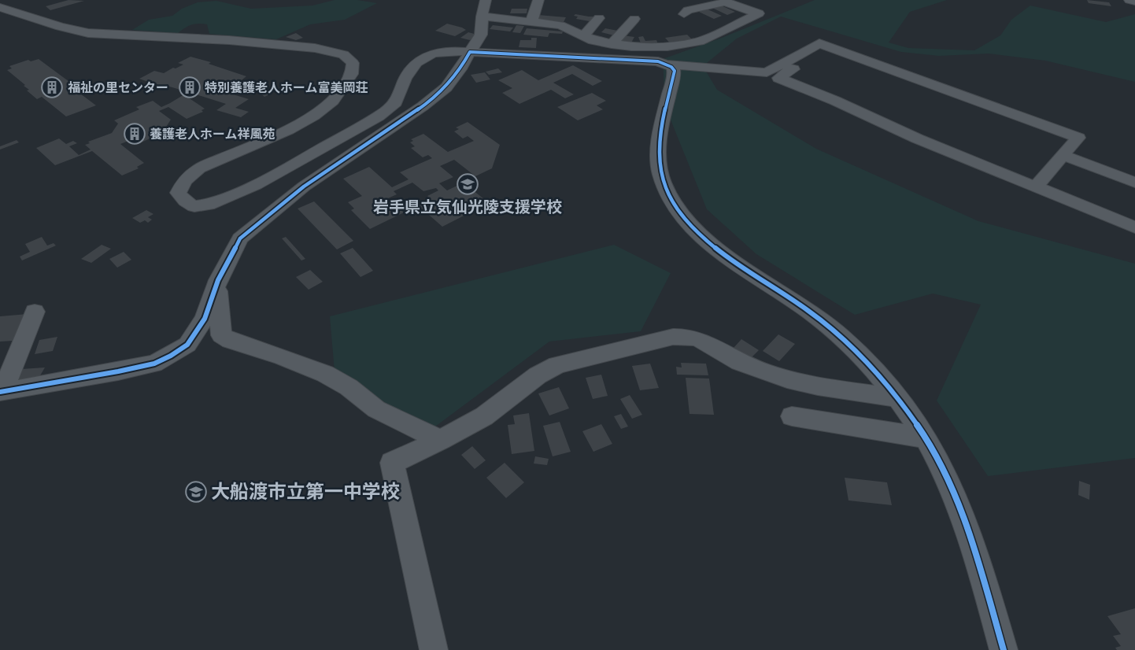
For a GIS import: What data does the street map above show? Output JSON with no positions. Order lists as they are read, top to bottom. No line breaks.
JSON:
{"places":{"building":["福祉の里センター","特別養護老人ホーム富美岡荘","養護老人ホーム祥風苑"],"school or university":["岩手県立気仙光陵支援学校","大船渡市立第一中学校"]}}
